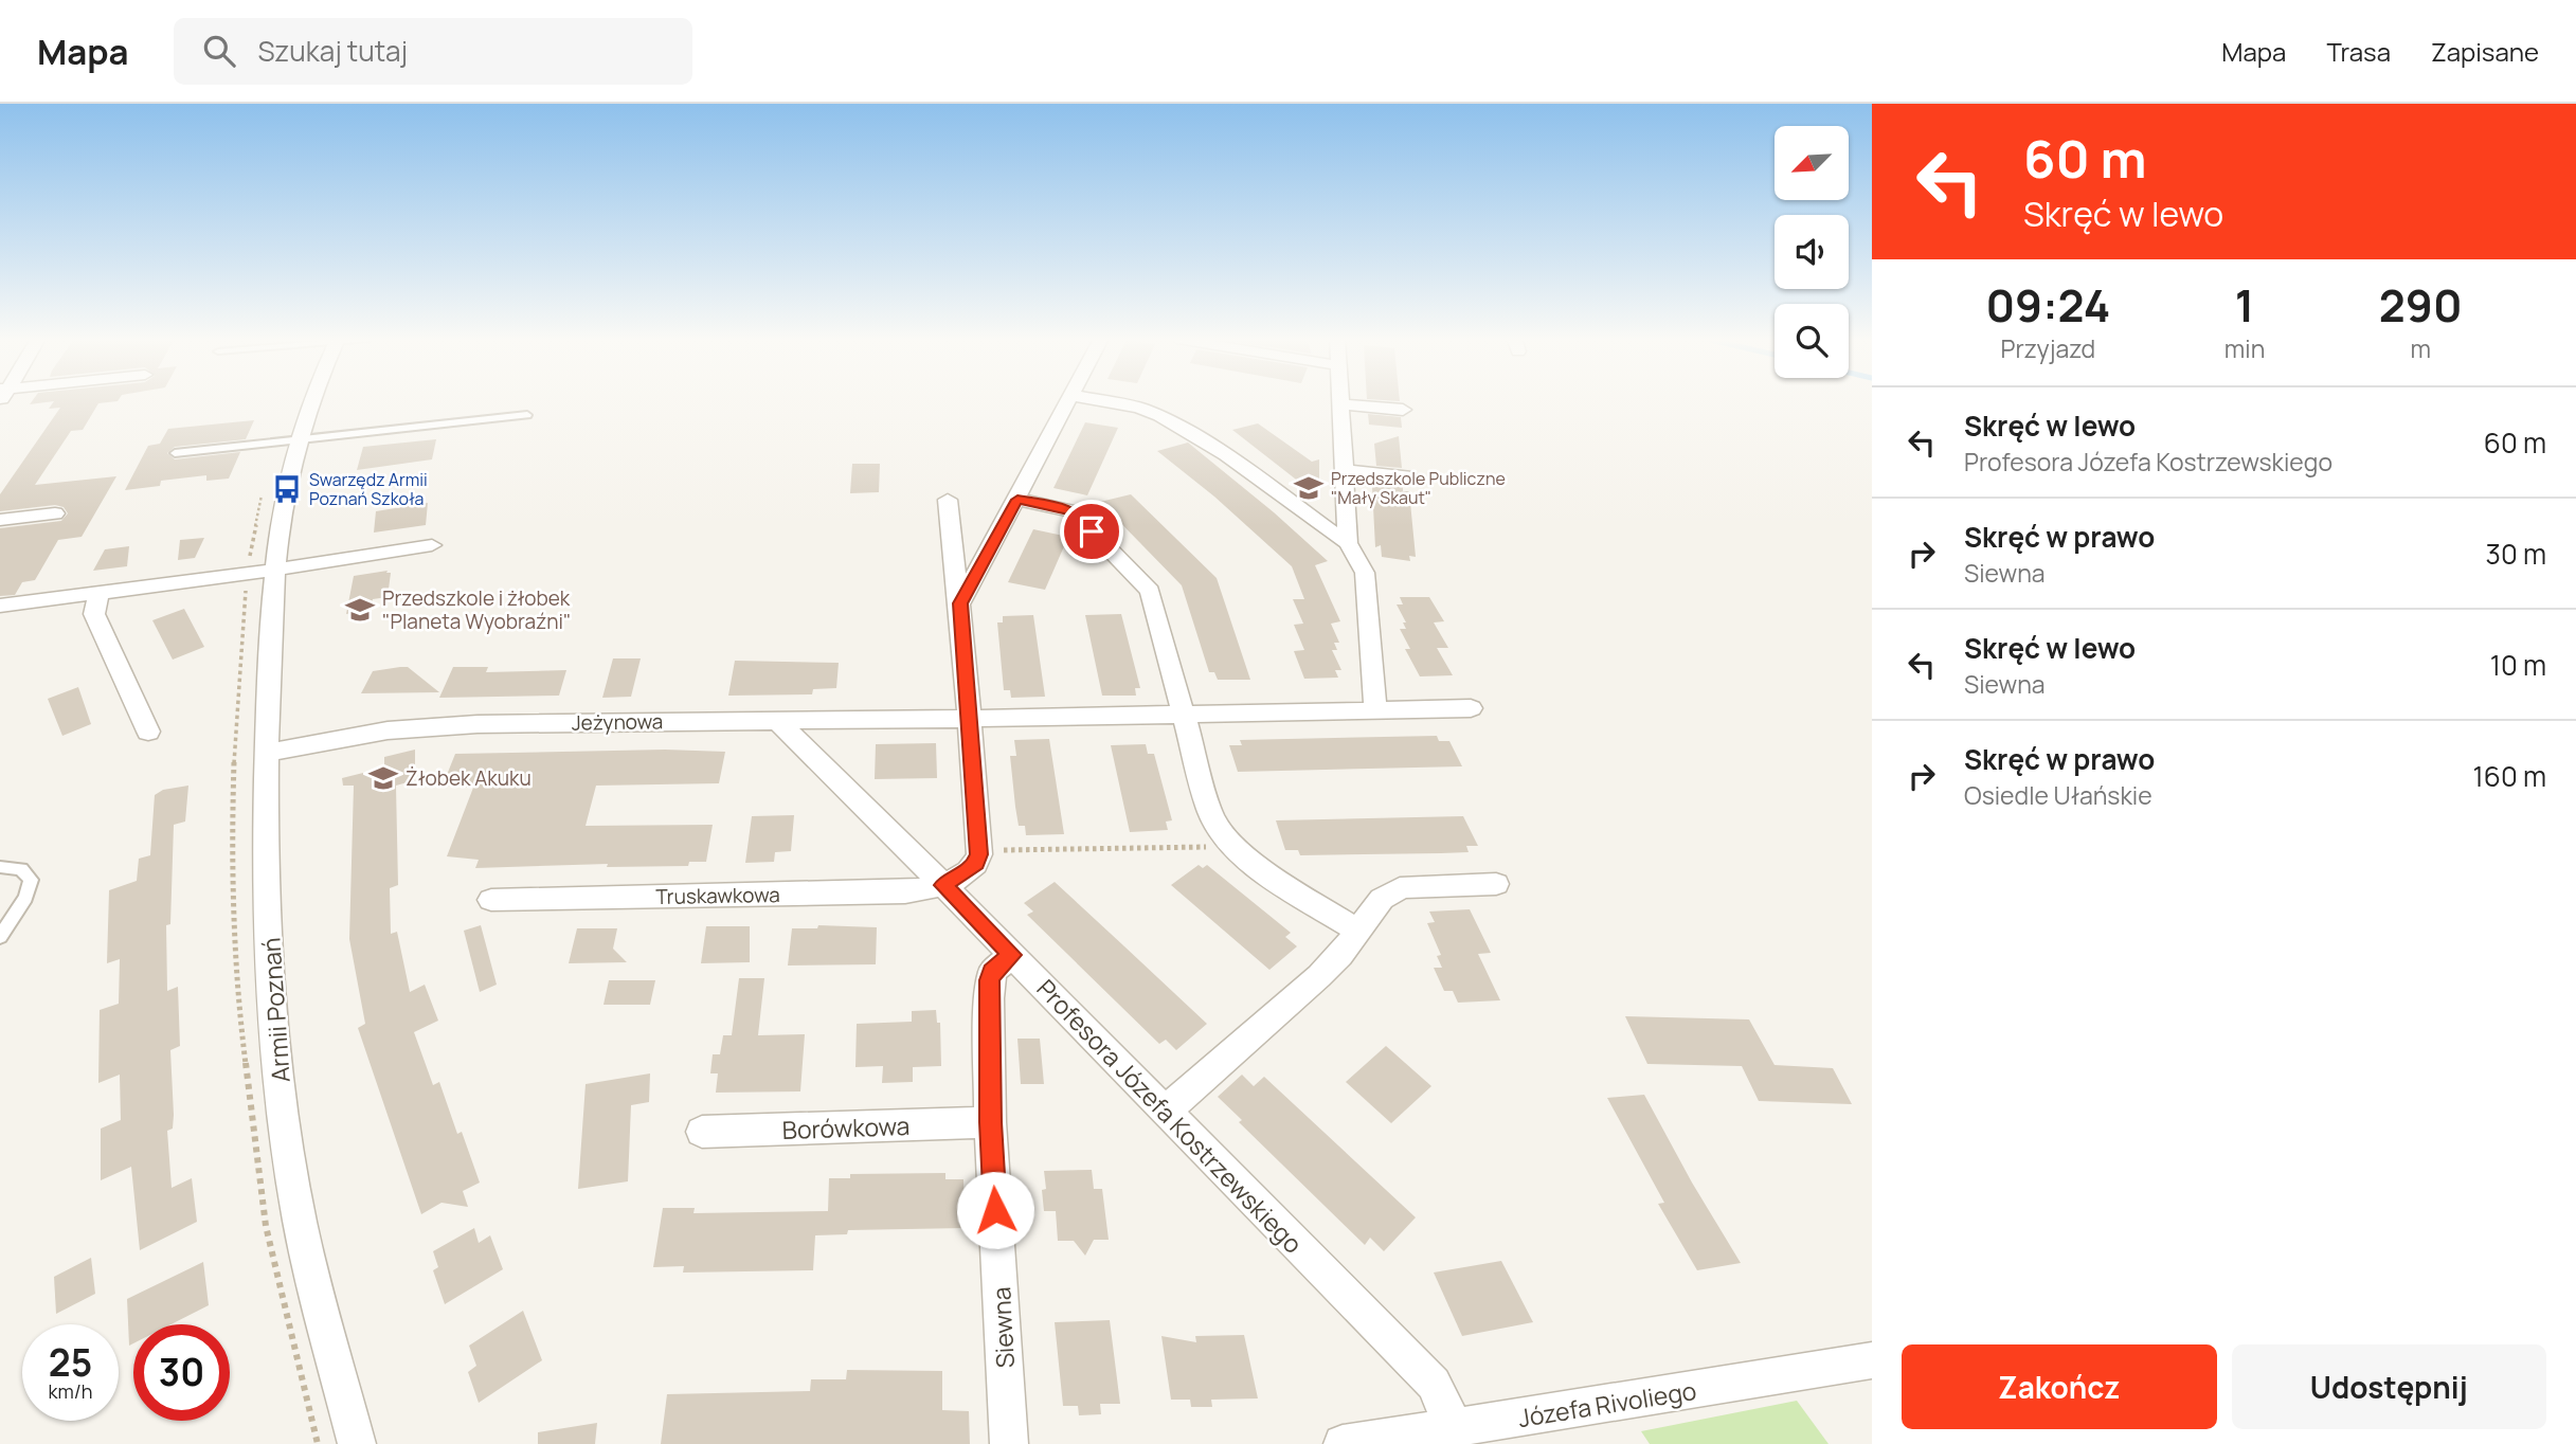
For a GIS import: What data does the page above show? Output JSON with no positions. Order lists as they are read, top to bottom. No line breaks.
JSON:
{"streets":{"street":["Jeżynowa","Truskawkowa","Armii Poznań","Profesora Józefa Kostrzewskiego","Borówkowa","Siewna","Józefa Rivoliego"]},"crossings":[["Jeżynowa","Armii Poznań"],["Jeżynowa","Profesora Józefa Kostrzewskiego"],["Truskawkowa","Profesora Józefa Kostrzewskiego"],["Profesora Józefa Kostrzewskiego","Siewna"],["Profesora Józefa Kostrzewskiego","Józefa Rivoliego"],["Borówkowa","Siewna"]],"places":{"school or university":["Przedszkole Publiczne \"Mały Skaut\"","Przedszkole i żłobek \"Planeta Wyobraźni\"","Żłobek Akuku"],"bus stop":["Swarzędz Armii Poznań Szkoła"]},"north":"bottom left","page":{"header":"Mapa","search":"Szukaj tutaj","nav":["Mapa","Trasa","Zapisane"],"turn":["60 m","Skręć w lewo"],"eta":["09:24","Przyjazd","1","min","290","m"],"list":[{"name":"Skręć w lewo","note":"Profesora Józefa Kostrzewskiego","value":"60 m"},{"name":"Skręć w prawo","note":"Siewna","value":"30 m"},{"name":"Skręć w lewo","note":"Siewna","value":"10 m"},{"name":"Skręć w prawo","note":"Osiedle Ułańskie","value":"160 m"}],"speed":"25 km/h","limit":"30","buttons":["Zakończ","Udostępnij"]}}
